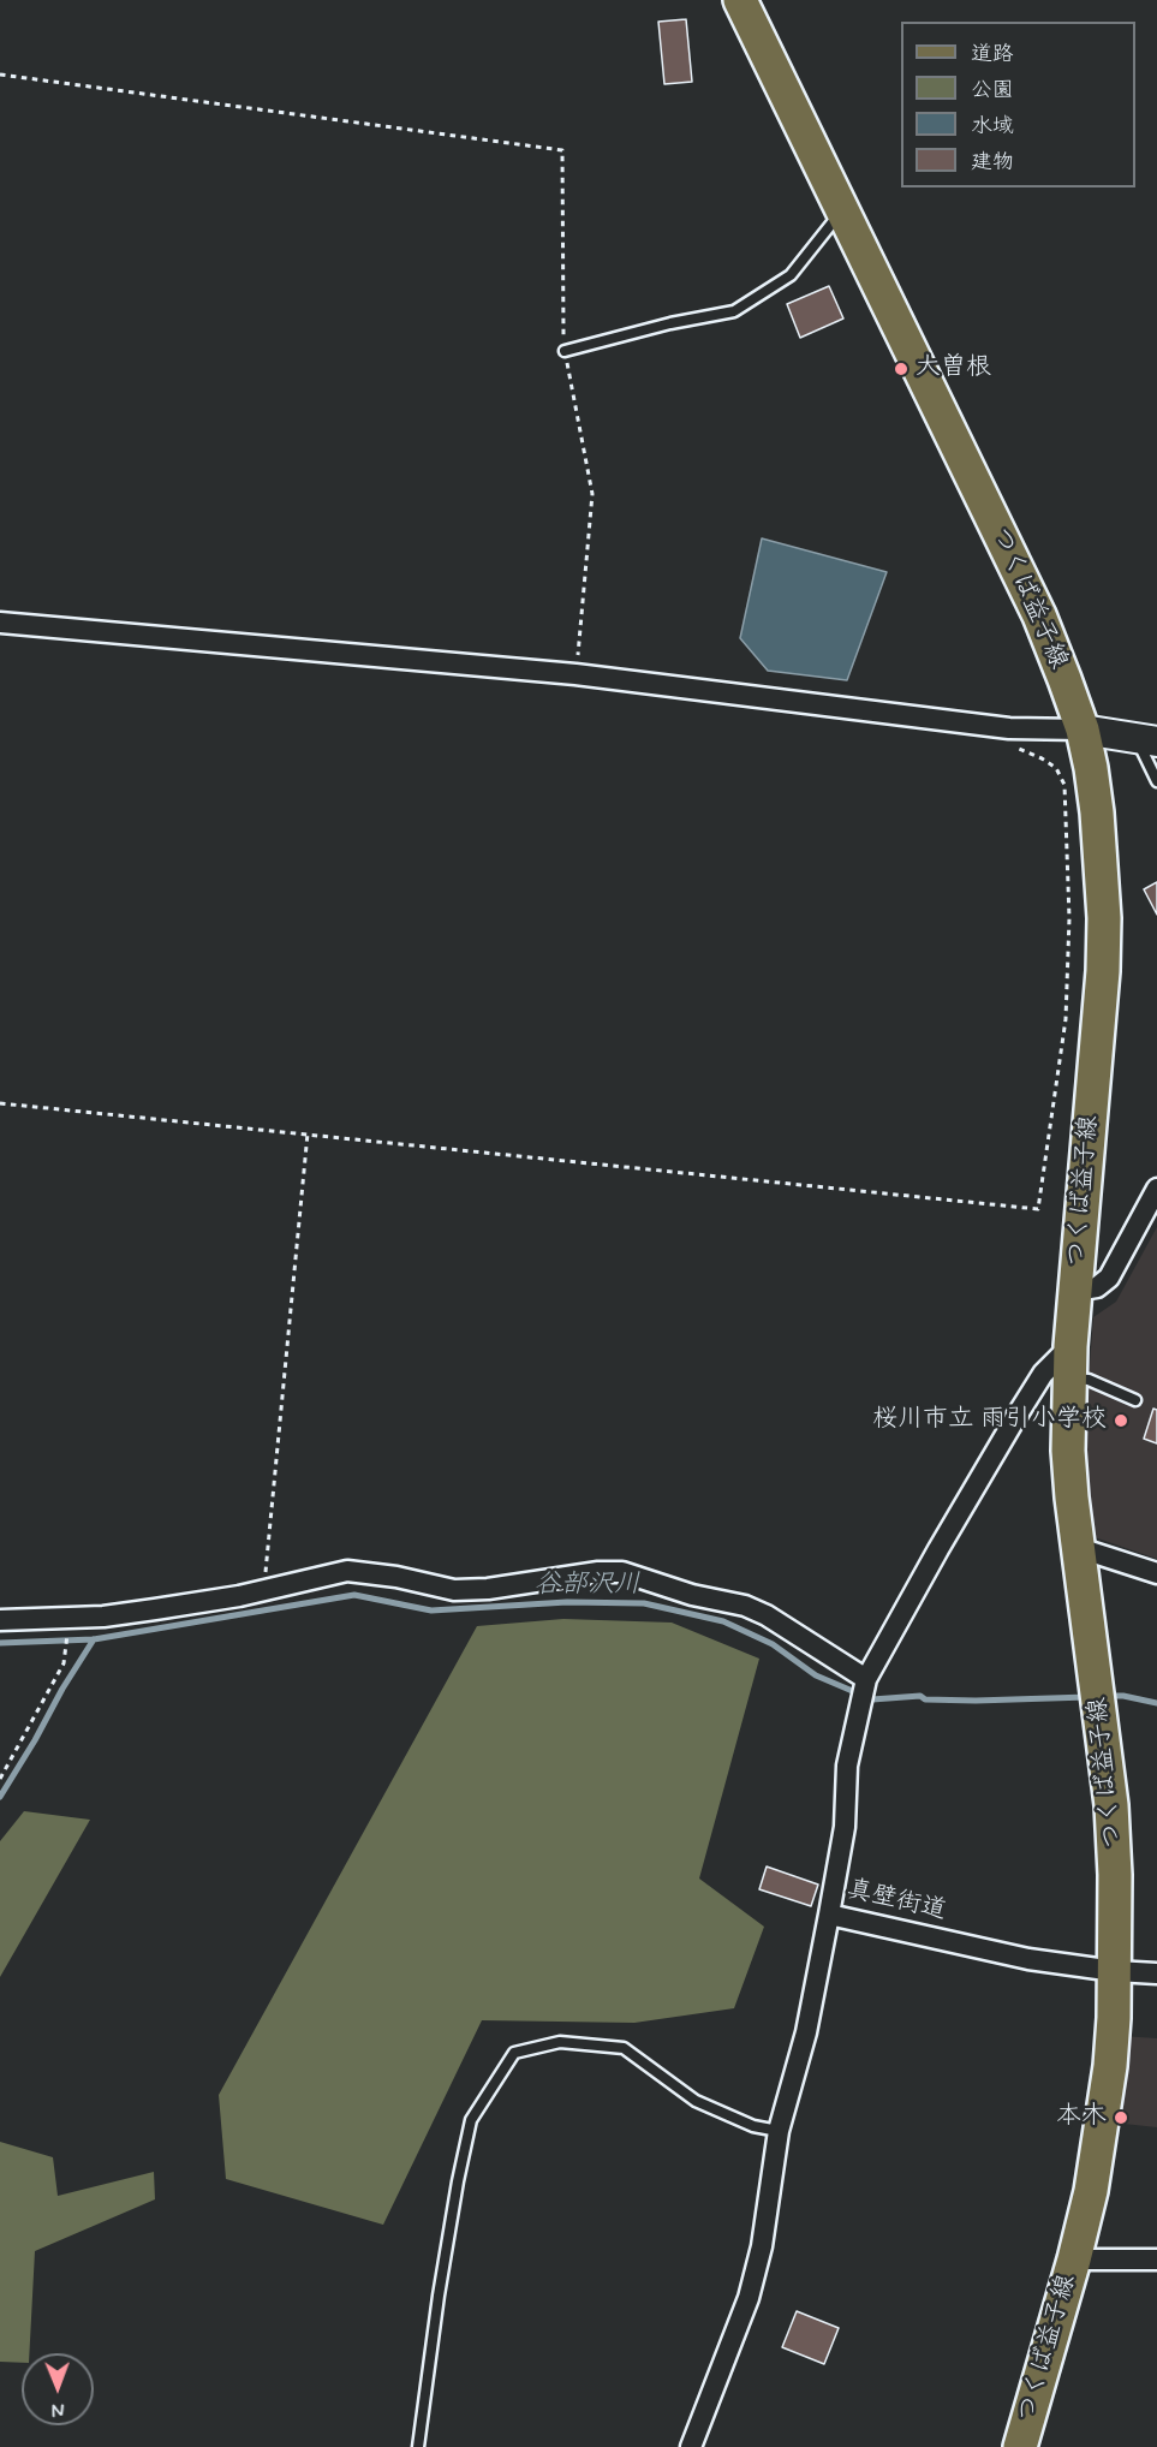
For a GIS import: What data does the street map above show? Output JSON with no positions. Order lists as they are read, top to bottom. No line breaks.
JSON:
{"streets":{"main road":["つくば益子線"],"street":["真壁街道"]},"crossings":[["つくば益子線","真壁街道"]],"water":["谷部沢川"],"places":["大曽根","桜川市立 雨引小学校","本木"],"legend":["道路","公園","水域","建物"],"north":"bottom"}
